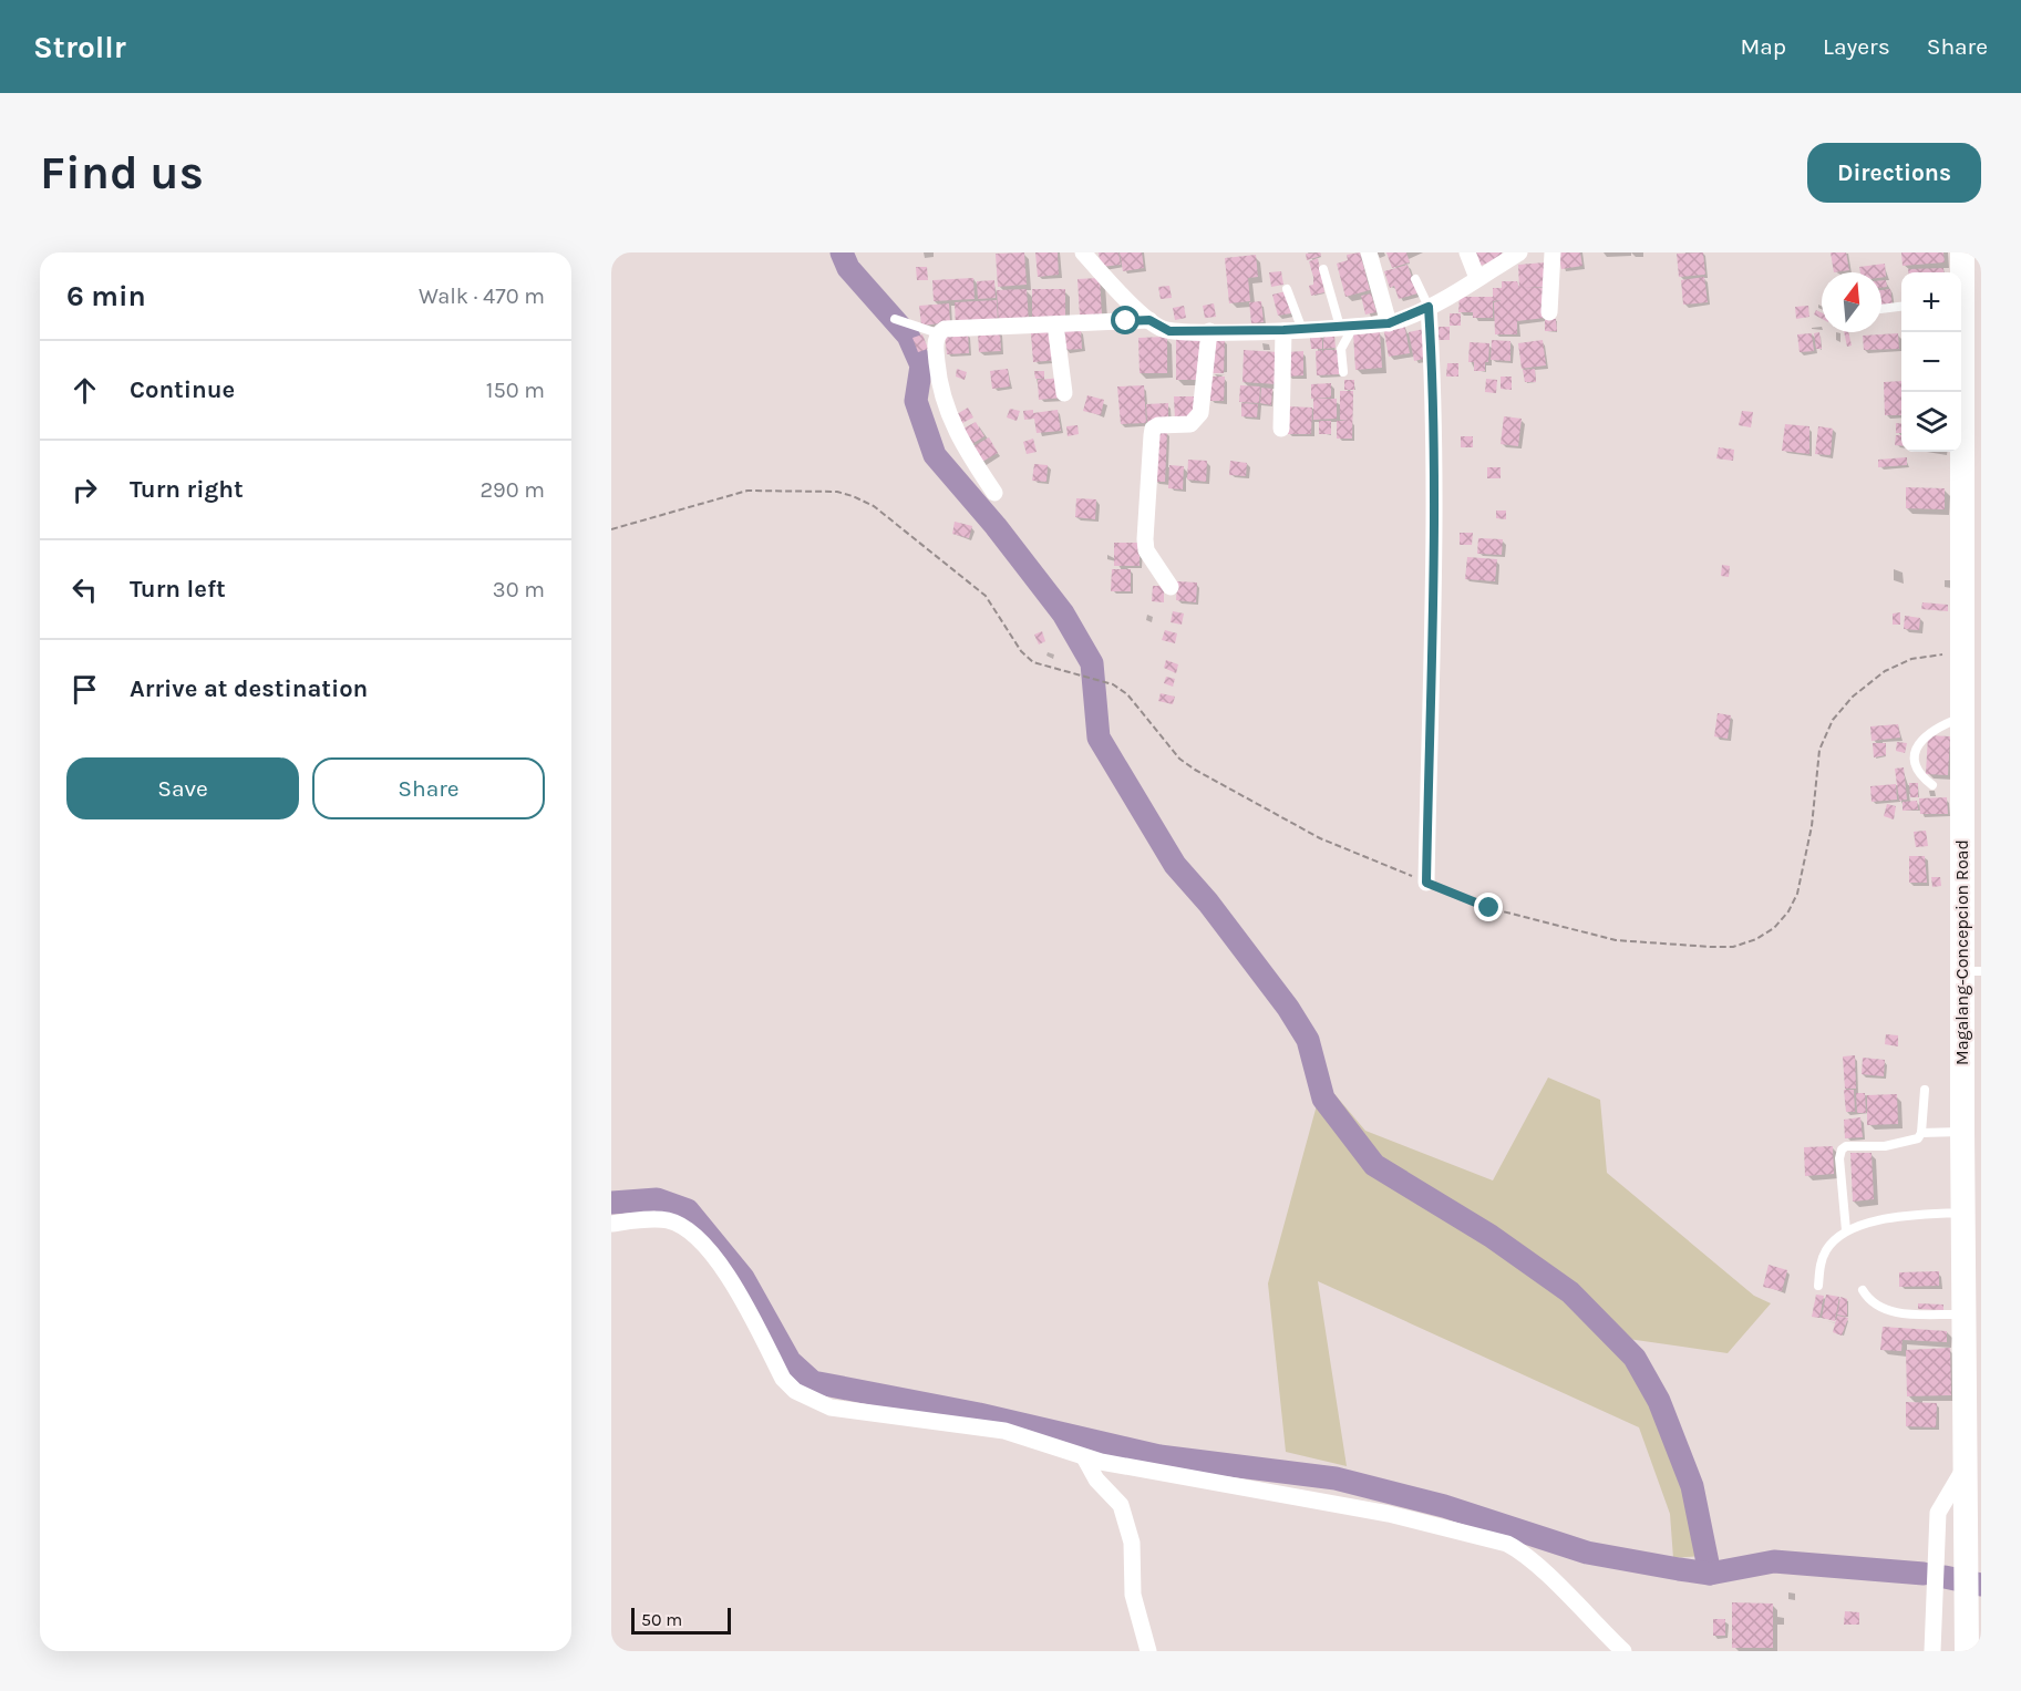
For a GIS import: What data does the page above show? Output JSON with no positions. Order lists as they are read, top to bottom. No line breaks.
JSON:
{"streets":{"main road":["Magalang-Concepcion Road"]},"scale_bar":"50 m","north":"top","page":{"header":"Strollr","nav":["Map","Layers","Share"],"buttons":["Directions",["Save","Share"]],"title":"Find us","heading":["6 min","Walk · 470 m"],"map_buttons":["+","−"],"list":[["Continue","150 m"],["Turn right","290 m"],["Turn left","30 m"],"Arrive at destination"],"scale":"50 m"}}
